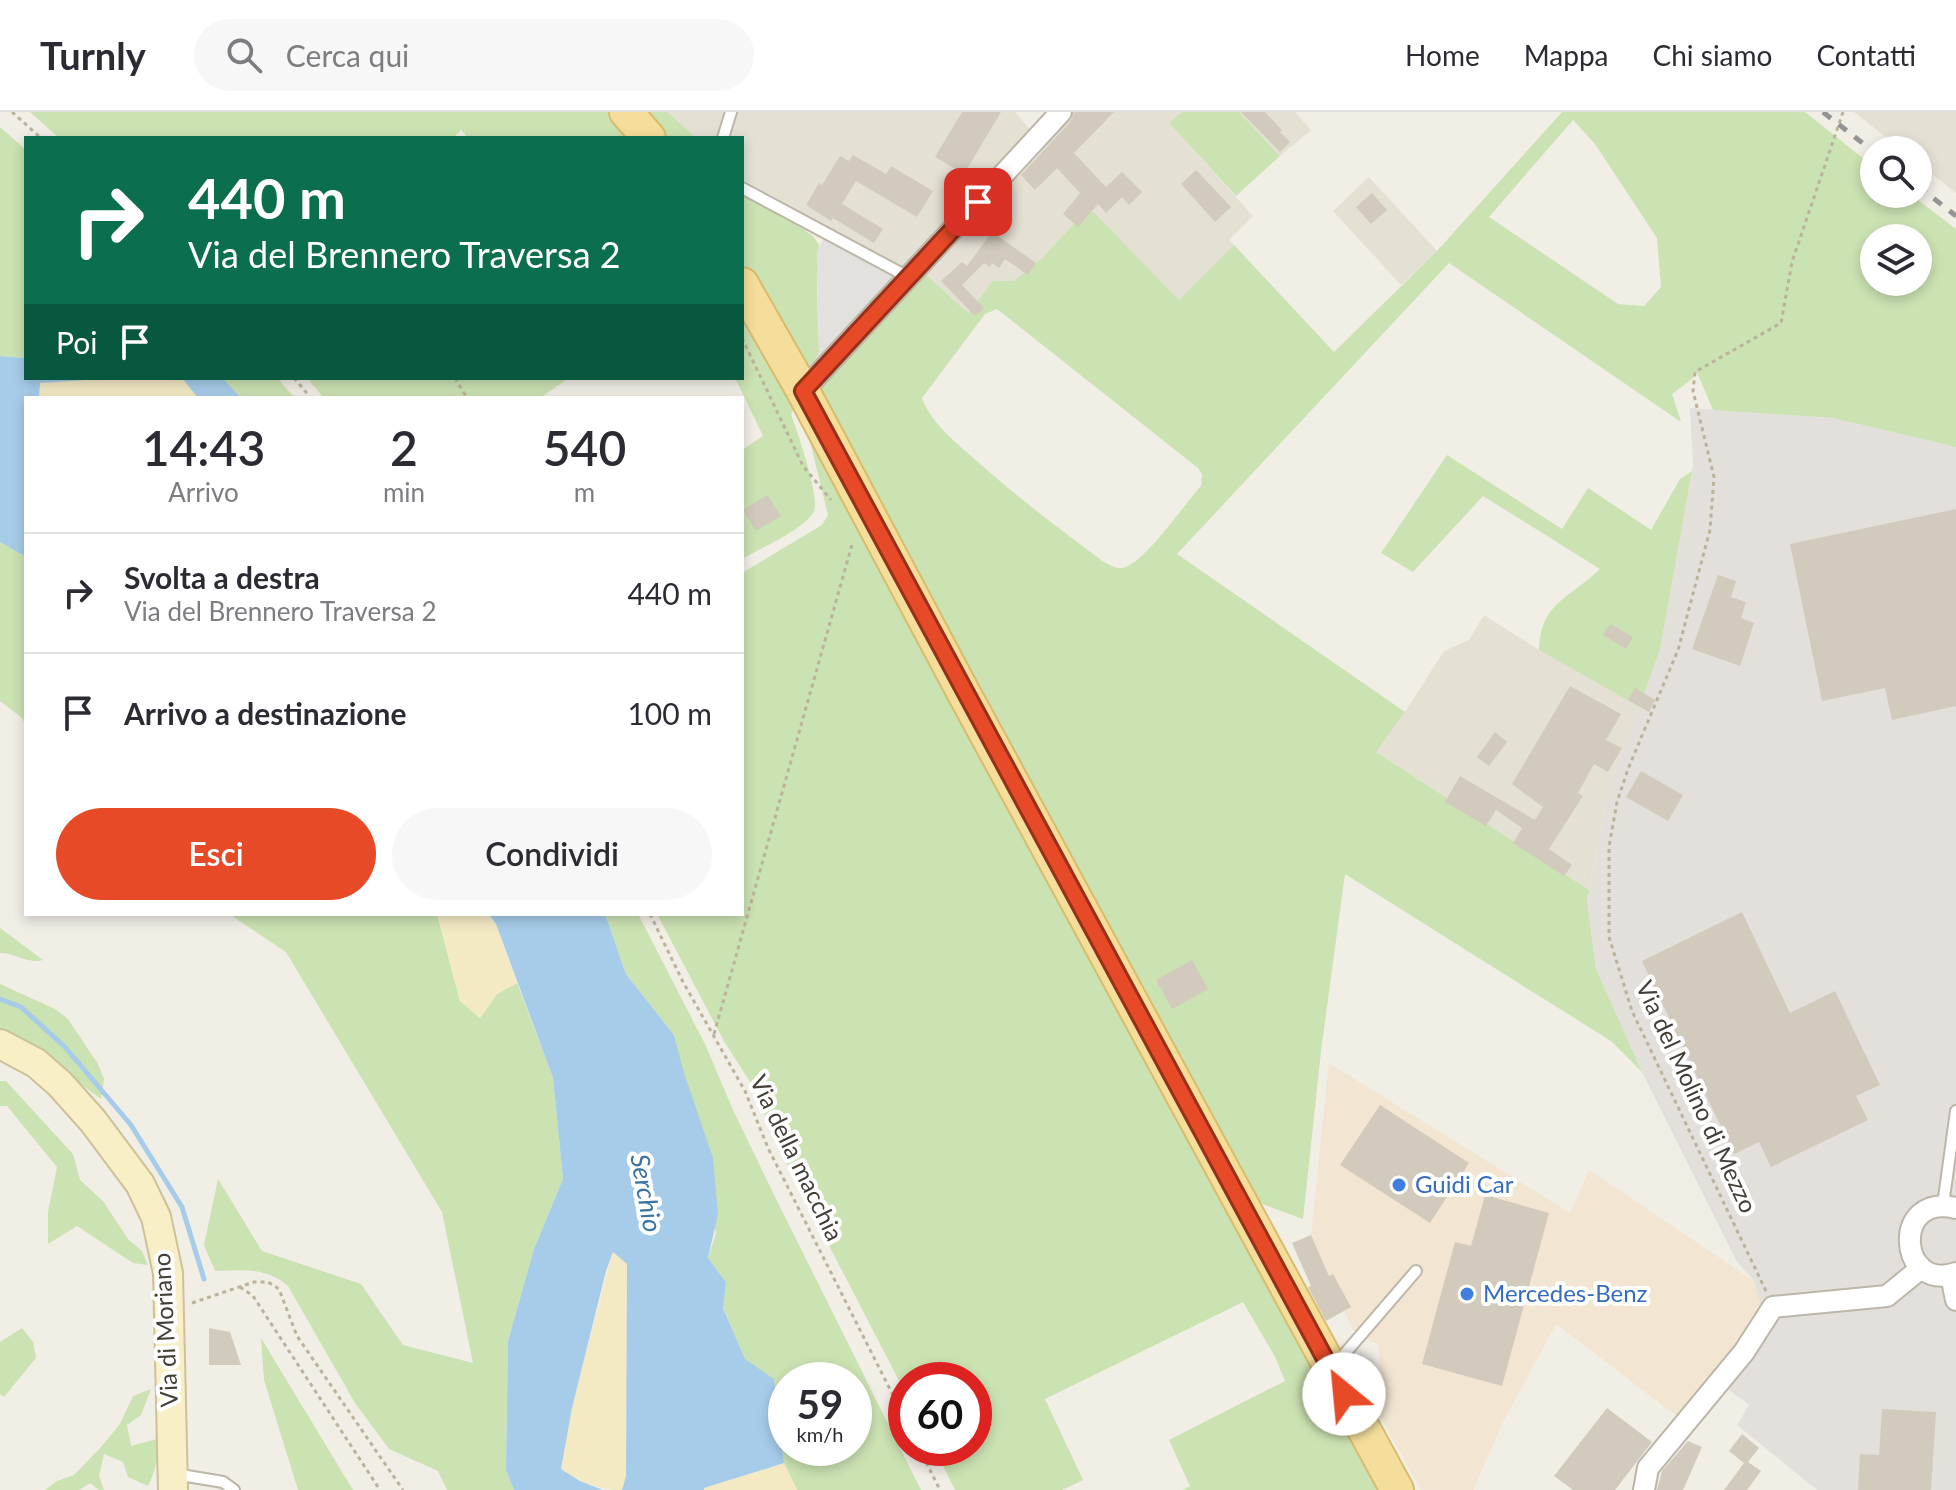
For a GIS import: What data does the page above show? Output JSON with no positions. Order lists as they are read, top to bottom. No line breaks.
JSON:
{"streets":{"main road":["Via di Moriano"],"path":["Via del Molino di Mezzo","Via della macchia"]},"water":["Serchio"],"places":["Guidi Car","Mercedes-Benz"],"page":{"header":"Turnly","search":"Cerca qui","nav":["Home","Mappa","Chi siamo","Contatti"],"turn":["440 m","Via del Brennero Traversa 2"],"then":"Poi","eta":["14:43","Arrivo","2","min","540","m"],"list":[{"name":"Svolta a destra","note":"Via del Brennero Traversa 2","value":"440 m"},{"name":"Arrivo a destinazione","value":"100 m"}],"buttons":["Esci","Condividi"],"speed":"59 km/h","limit":"60"}}
